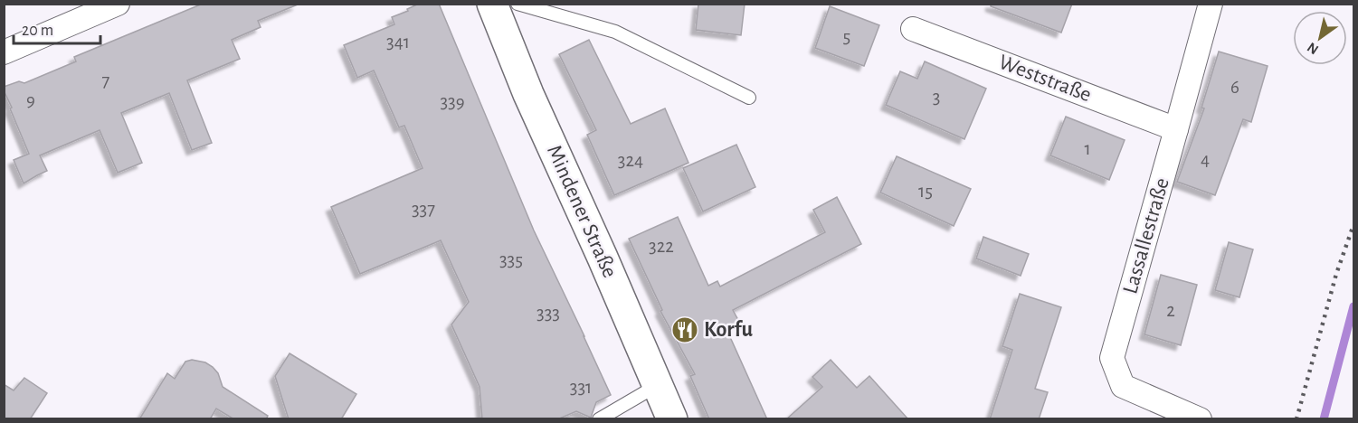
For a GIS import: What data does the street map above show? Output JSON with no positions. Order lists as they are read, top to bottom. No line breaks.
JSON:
{"streets":{"main road":["Mindener Straße"],"street":["Weststraße","Lassallestraße"]},"crossings":[["Weststraße","Lassallestraße"]],"places":{"restaurant":["Korfu"]},"house_numbers":["5","341","7","6","3","9","339","1","4","324","15","337","322","335","2","333","331"],"scale_bar":"20 m","north":"bottom left"}
